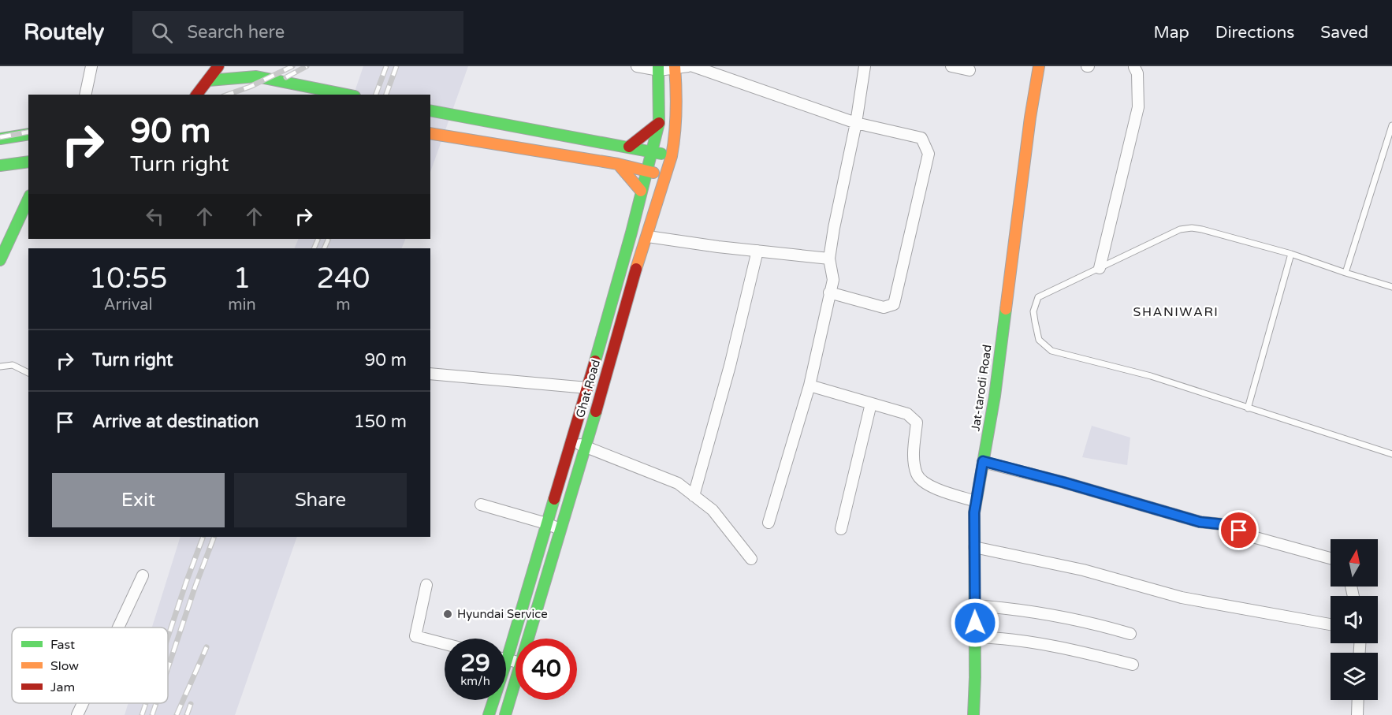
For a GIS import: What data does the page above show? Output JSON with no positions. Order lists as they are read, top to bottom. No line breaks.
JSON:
{"streets":{"main road":["Jat-tarodi Road","Ghat Road"]},"districts":["SHANIWARI"],"places":["Hyundai Service"],"legend":["Fast","Slow","Jam"],"north":"top","page":{"header":"Routely","search":"Search here","nav":["Map","Directions","Saved"],"turn":["90 m","Turn right"],"eta":["10:55","Arrival","1","min","240","m"],"list":[{"name":"Turn right","value":"90 m"},{"name":"Arrive at destination","value":"150 m"}],"buttons":["Exit","Share"],"speed":"29 km/h","limit":"40"}}
